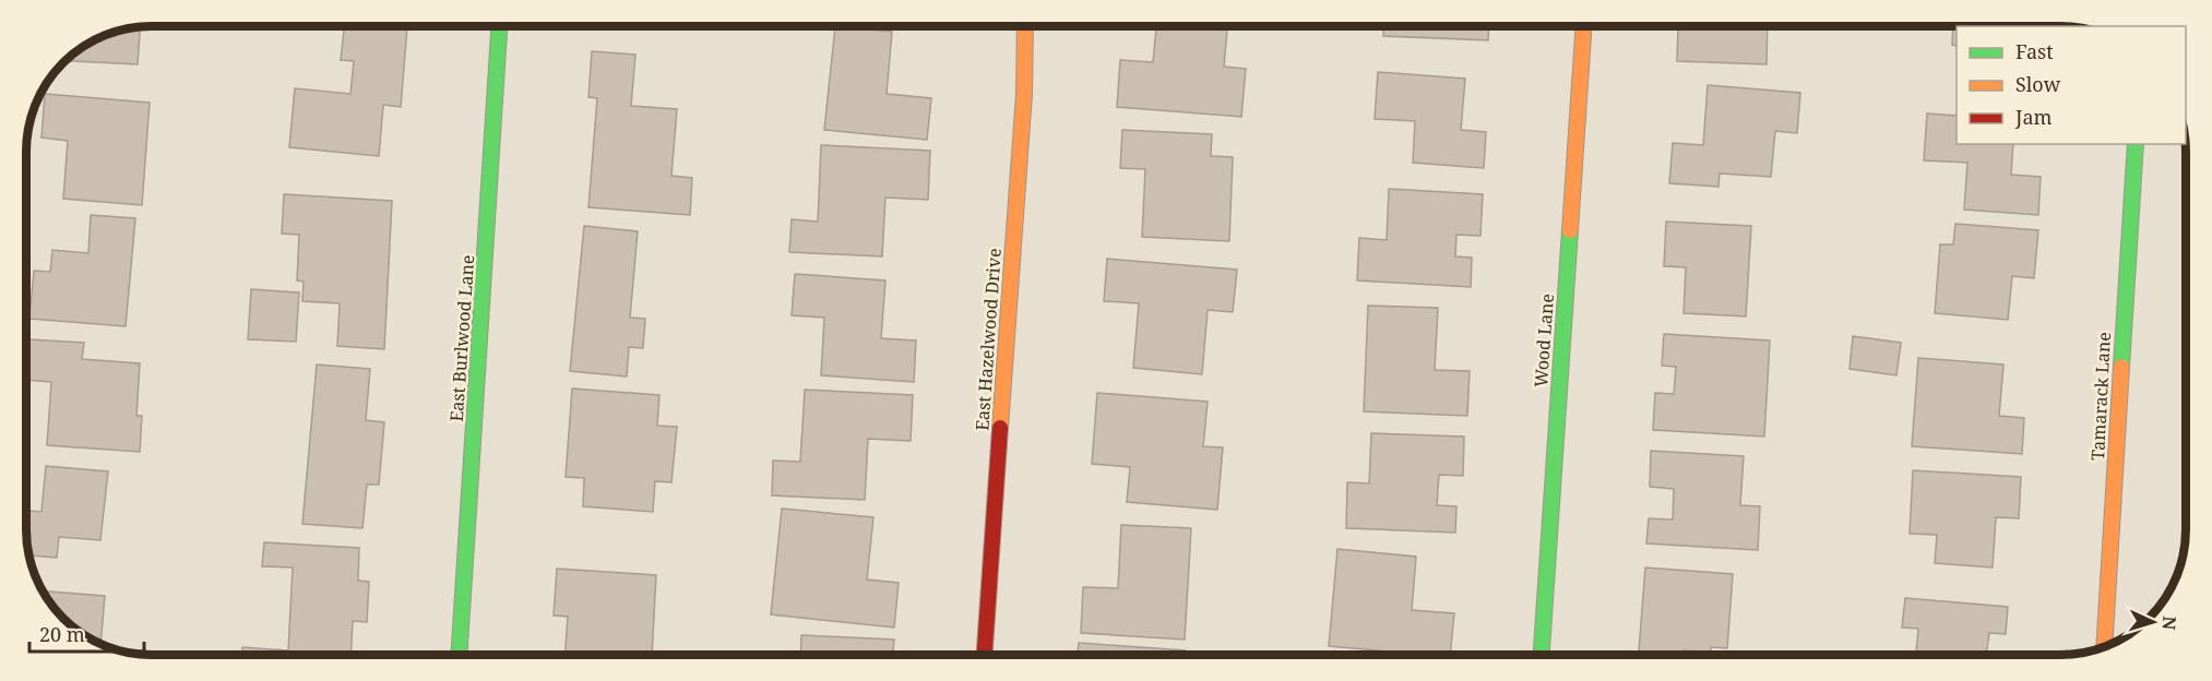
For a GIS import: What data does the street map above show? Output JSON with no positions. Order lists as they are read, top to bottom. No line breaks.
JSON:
{"streets":{"street":["East Burlwood Lane","East Hazelwood Drive","Wood Lane","Tamarack Lane"]},"legend":["Fast","Slow","Jam"],"scale_bar":"20 m","north":"right"}
